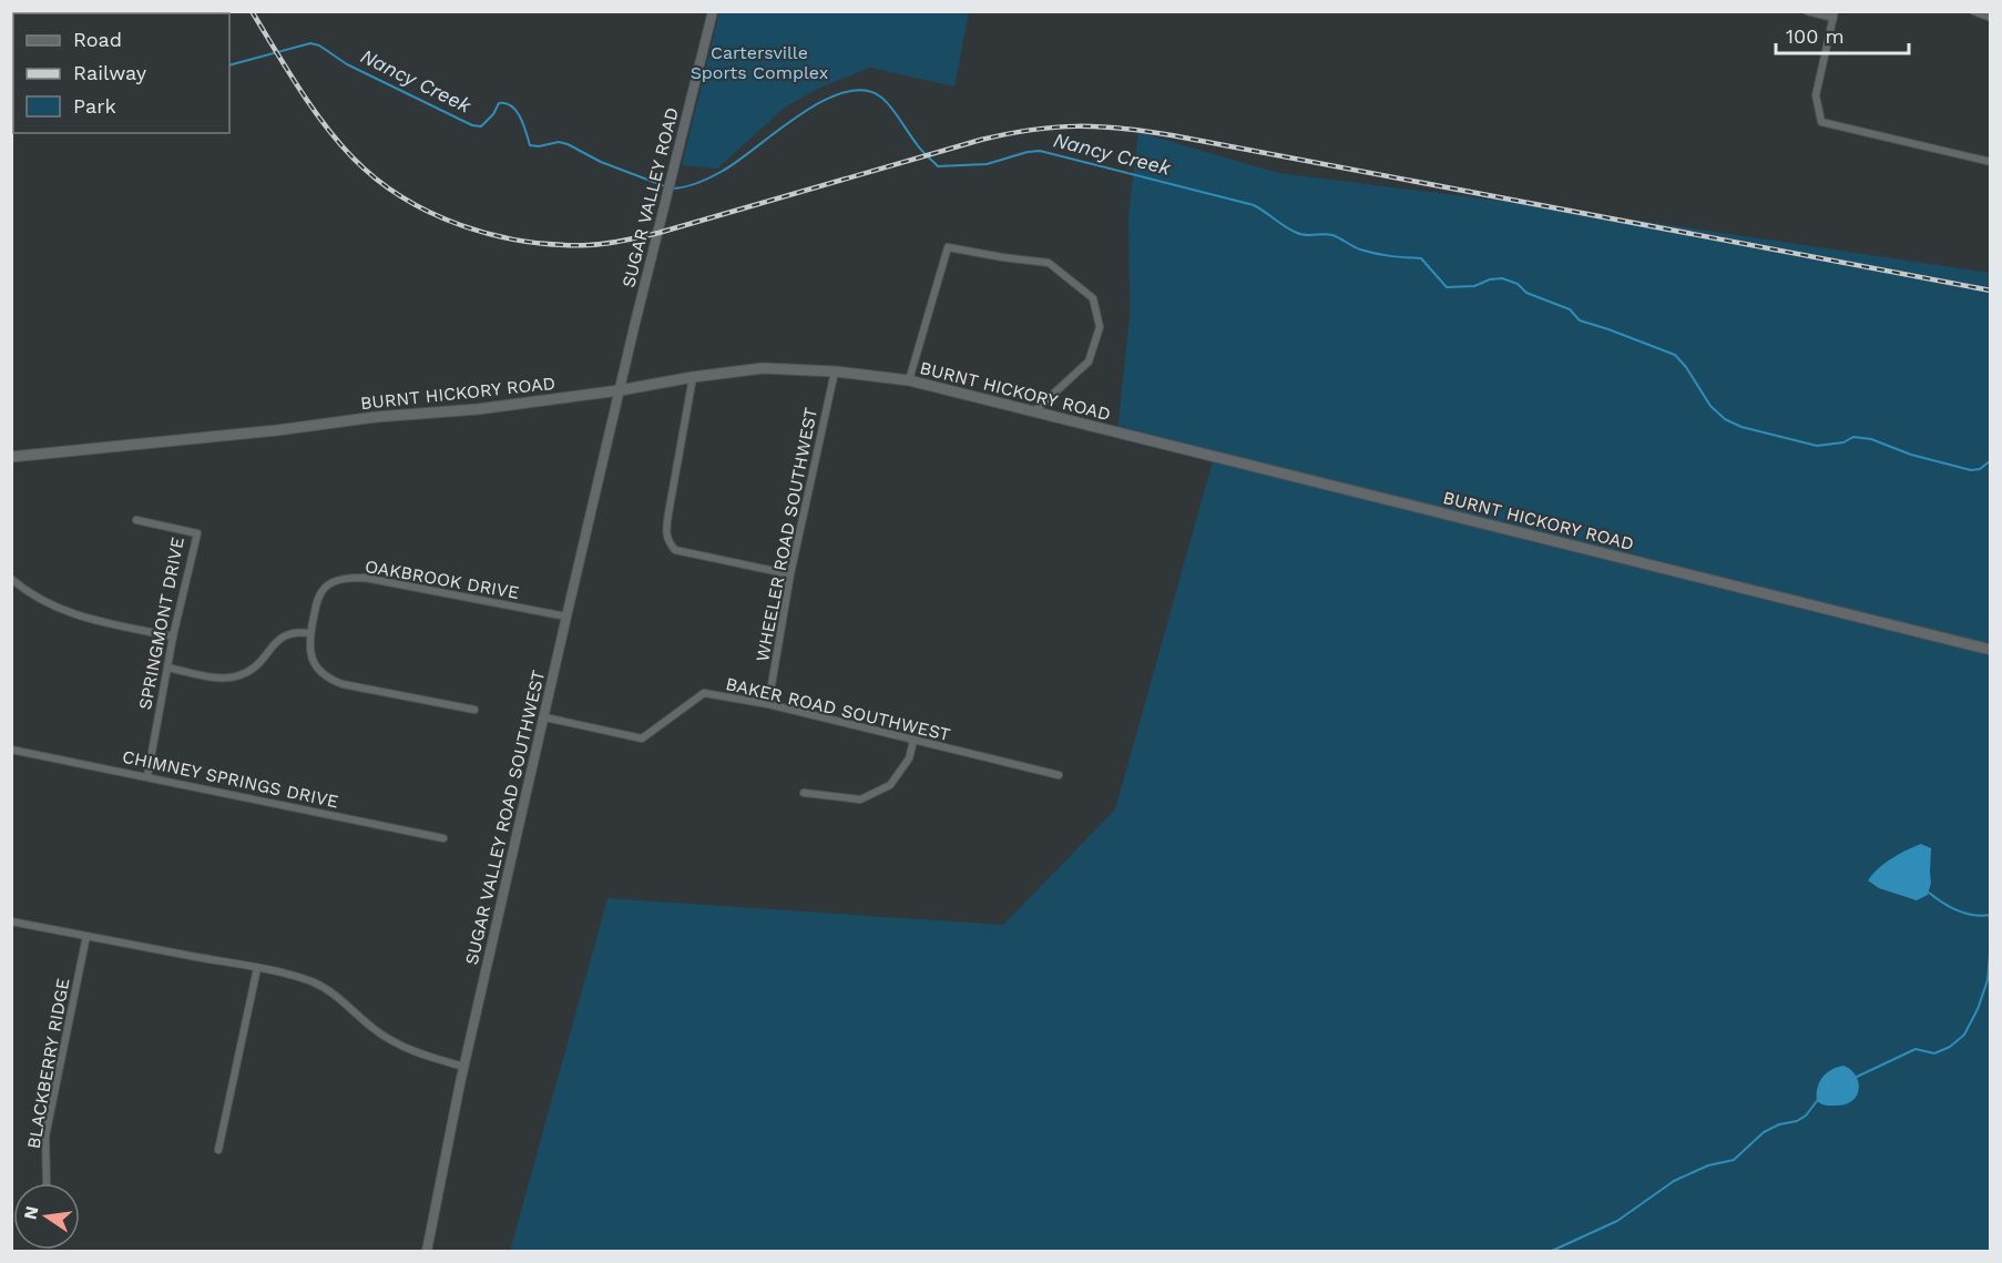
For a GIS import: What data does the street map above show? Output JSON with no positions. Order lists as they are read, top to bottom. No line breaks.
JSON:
{"streets":{"main road":["BURNT HICKORY ROAD"],"street":["SUGAR VALLEY ROAD","WHEELER ROAD SOUTHWEST","OAKBROOK DRIVE","SPRINGMONT DRIVE","BAKER ROAD SOUTHWEST","CHIMNEY SPRINGS DRIVE","SUGAR VALLEY ROAD SOUTHWEST","BLACKBERRY RIDGE"]},"crossings":[["SUGAR VALLEY ROAD","BURNT HICKORY ROAD"],["SUGAR VALLEY ROAD","SUGAR VALLEY ROAD SOUTHWEST"],["BURNT HICKORY ROAD","WHEELER ROAD SOUTHWEST"],["BURNT HICKORY ROAD","SUGAR VALLEY ROAD SOUTHWEST"],["WHEELER ROAD SOUTHWEST","BAKER ROAD SOUTHWEST"],["OAKBROOK DRIVE","SUGAR VALLEY ROAD SOUTHWEST"],["SPRINGMONT DRIVE","CHIMNEY SPRINGS DRIVE"],["BAKER ROAD SOUTHWEST","SUGAR VALLEY ROAD SOUTHWEST"]],"water":["Nancy Creek"],"parks":["Cartersville Sports Complex"],"legend":["Road","Railway","Park"],"scale_bar":"100 m","north":"left"}
